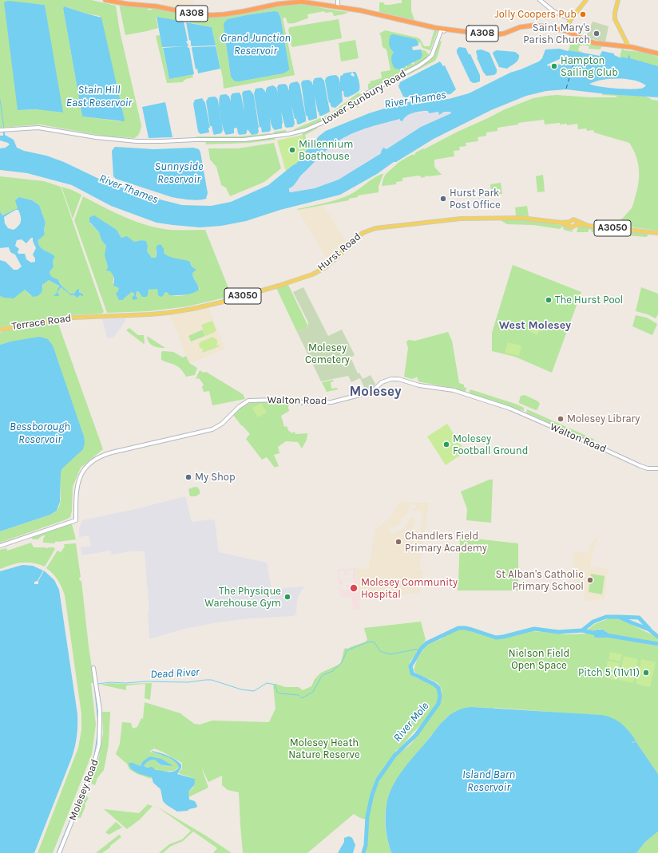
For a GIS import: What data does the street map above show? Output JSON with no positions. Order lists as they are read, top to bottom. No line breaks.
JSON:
{"streets":{"highway":["A308"],"main road":["Lower Sunbury Road","A3050","Hurst Road","Terrace Road","Walton Road","Molesey Road"]},"crossings":[["A308","Lower Sunbury Road"],["A3050","Hurst Road"],["Hurst Road","Terrace Road"]],"districts":["West Molesey","Molesey"],"water":["Grand Junction Reservoir","Stain Hill East Reservoir","River Thames","Sunnyside Reservoir","Bessborough Reservoir","Dead River","River Mole","Island Barn Reservoir"],"parks":["Molesey Cemetery","Nielson Field Open Space","Molesey Heath Nature Reserve"],"places":["Jolly Coopers Pub","Saint Mary's Parish Church","Hampton Sailing Club","Millennium Boathouse","Hurst Park Post Office","The Hurst Pool","Molesey Library","Molesey Football Ground","My Shop","Chandlers Field Primary Academy","St Alban's Catholic Primary School","Molesey Community Hospital","The Physique Warehouse Gym","Pitch 5 (11v11)"]}
